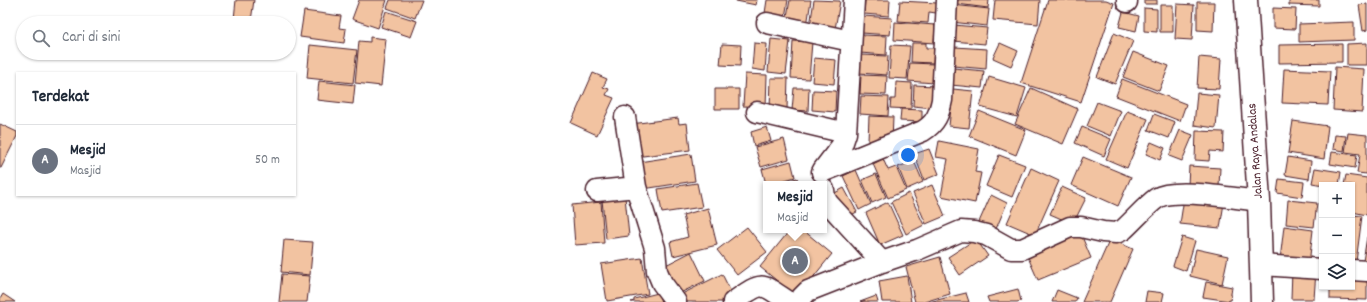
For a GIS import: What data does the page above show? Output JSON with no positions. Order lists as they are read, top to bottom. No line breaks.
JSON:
{"streets":{"main road":["Jalan Raya Andalas"]},"page":{"search":"Cari di sini","heading":"Terdekat","list":[{"mark":"A","name":"Mesjid","note":"Masjid","value":"50 m"}],"popup":["Mesjid","Masjid"],"map_buttons":["+","−"],"pins":"A"}}
